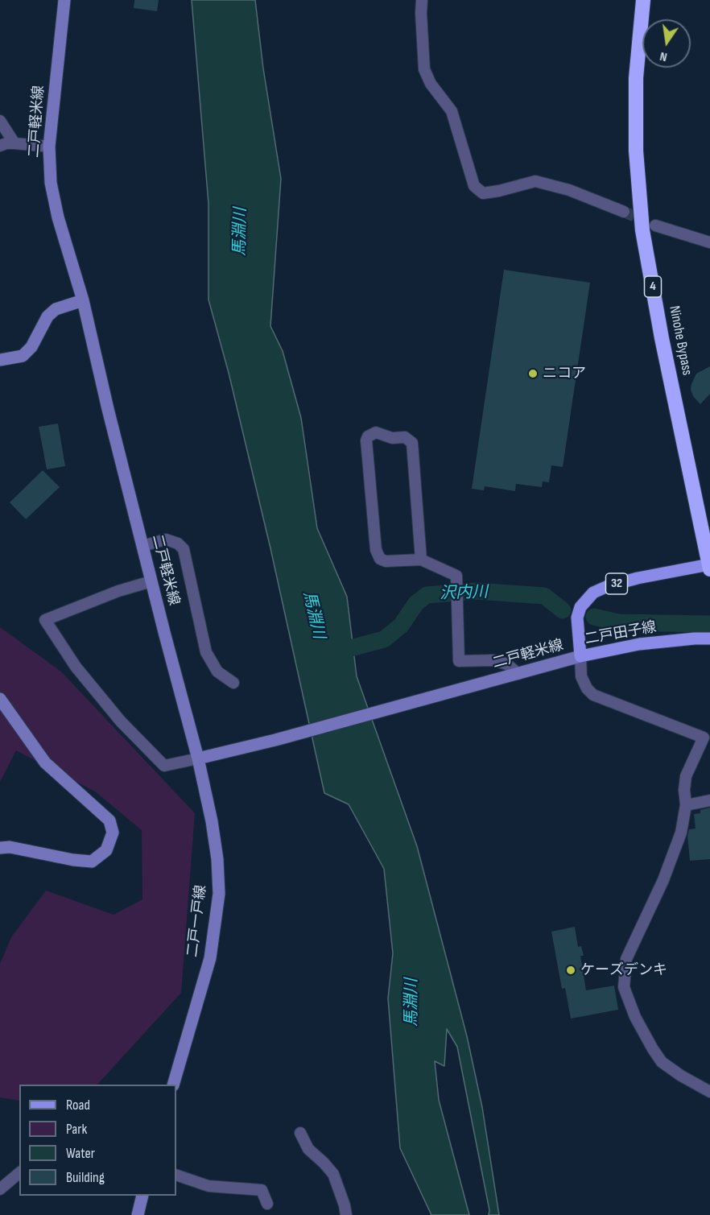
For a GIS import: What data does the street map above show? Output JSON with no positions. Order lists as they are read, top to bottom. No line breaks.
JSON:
{"streets":{"highway":["4","Ninohe Bypass"],"main road":["二戸軽米線","32","二戸田子線","二戸一戸線"]},"crossings":[["二戸軽米線","二戸田子線"],["二戸軽米線","二戸一戸線"],["Ninohe Bypass","二戸田子線"]],"water":["馬淵川","沢内川"],"places":["ニコア","ケーズデンキ"],"legend":["Road","Park","Water","Building"],"north":"bottom"}
